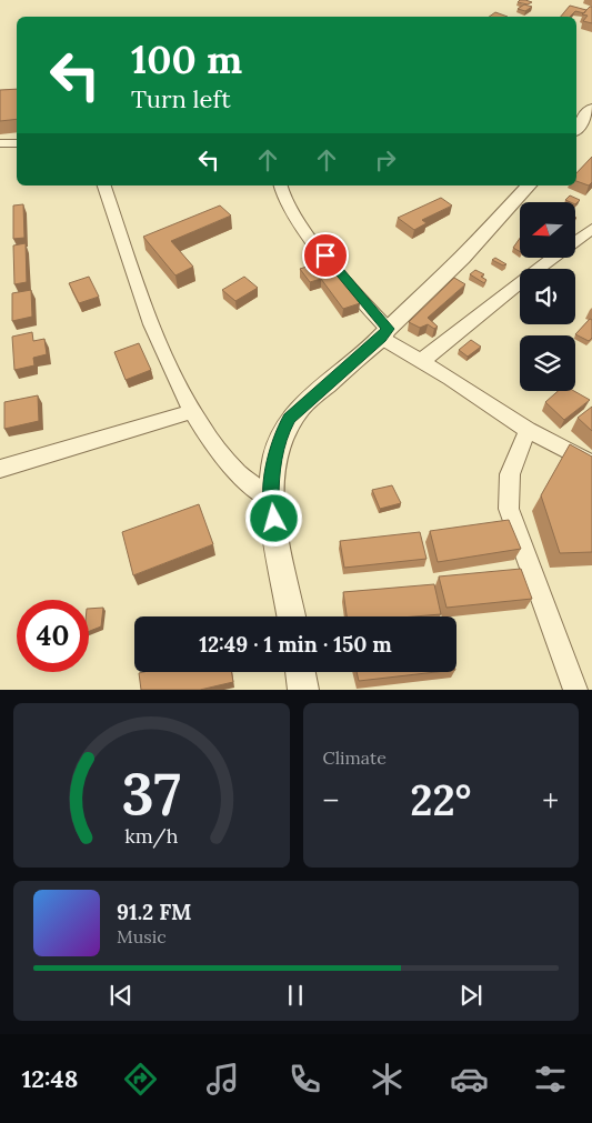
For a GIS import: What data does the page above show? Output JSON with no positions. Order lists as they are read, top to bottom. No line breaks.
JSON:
{"north":"left","page":{"turn":["100 m","Turn left"],"limit":"40","trip":"12:49 · 1 min · 150 m","tile":"Climate","heat":["−","22°","+"],"song":["91.2 FM","Music"],"tabs":"12:48","gauge":["37","km/h"]}}
